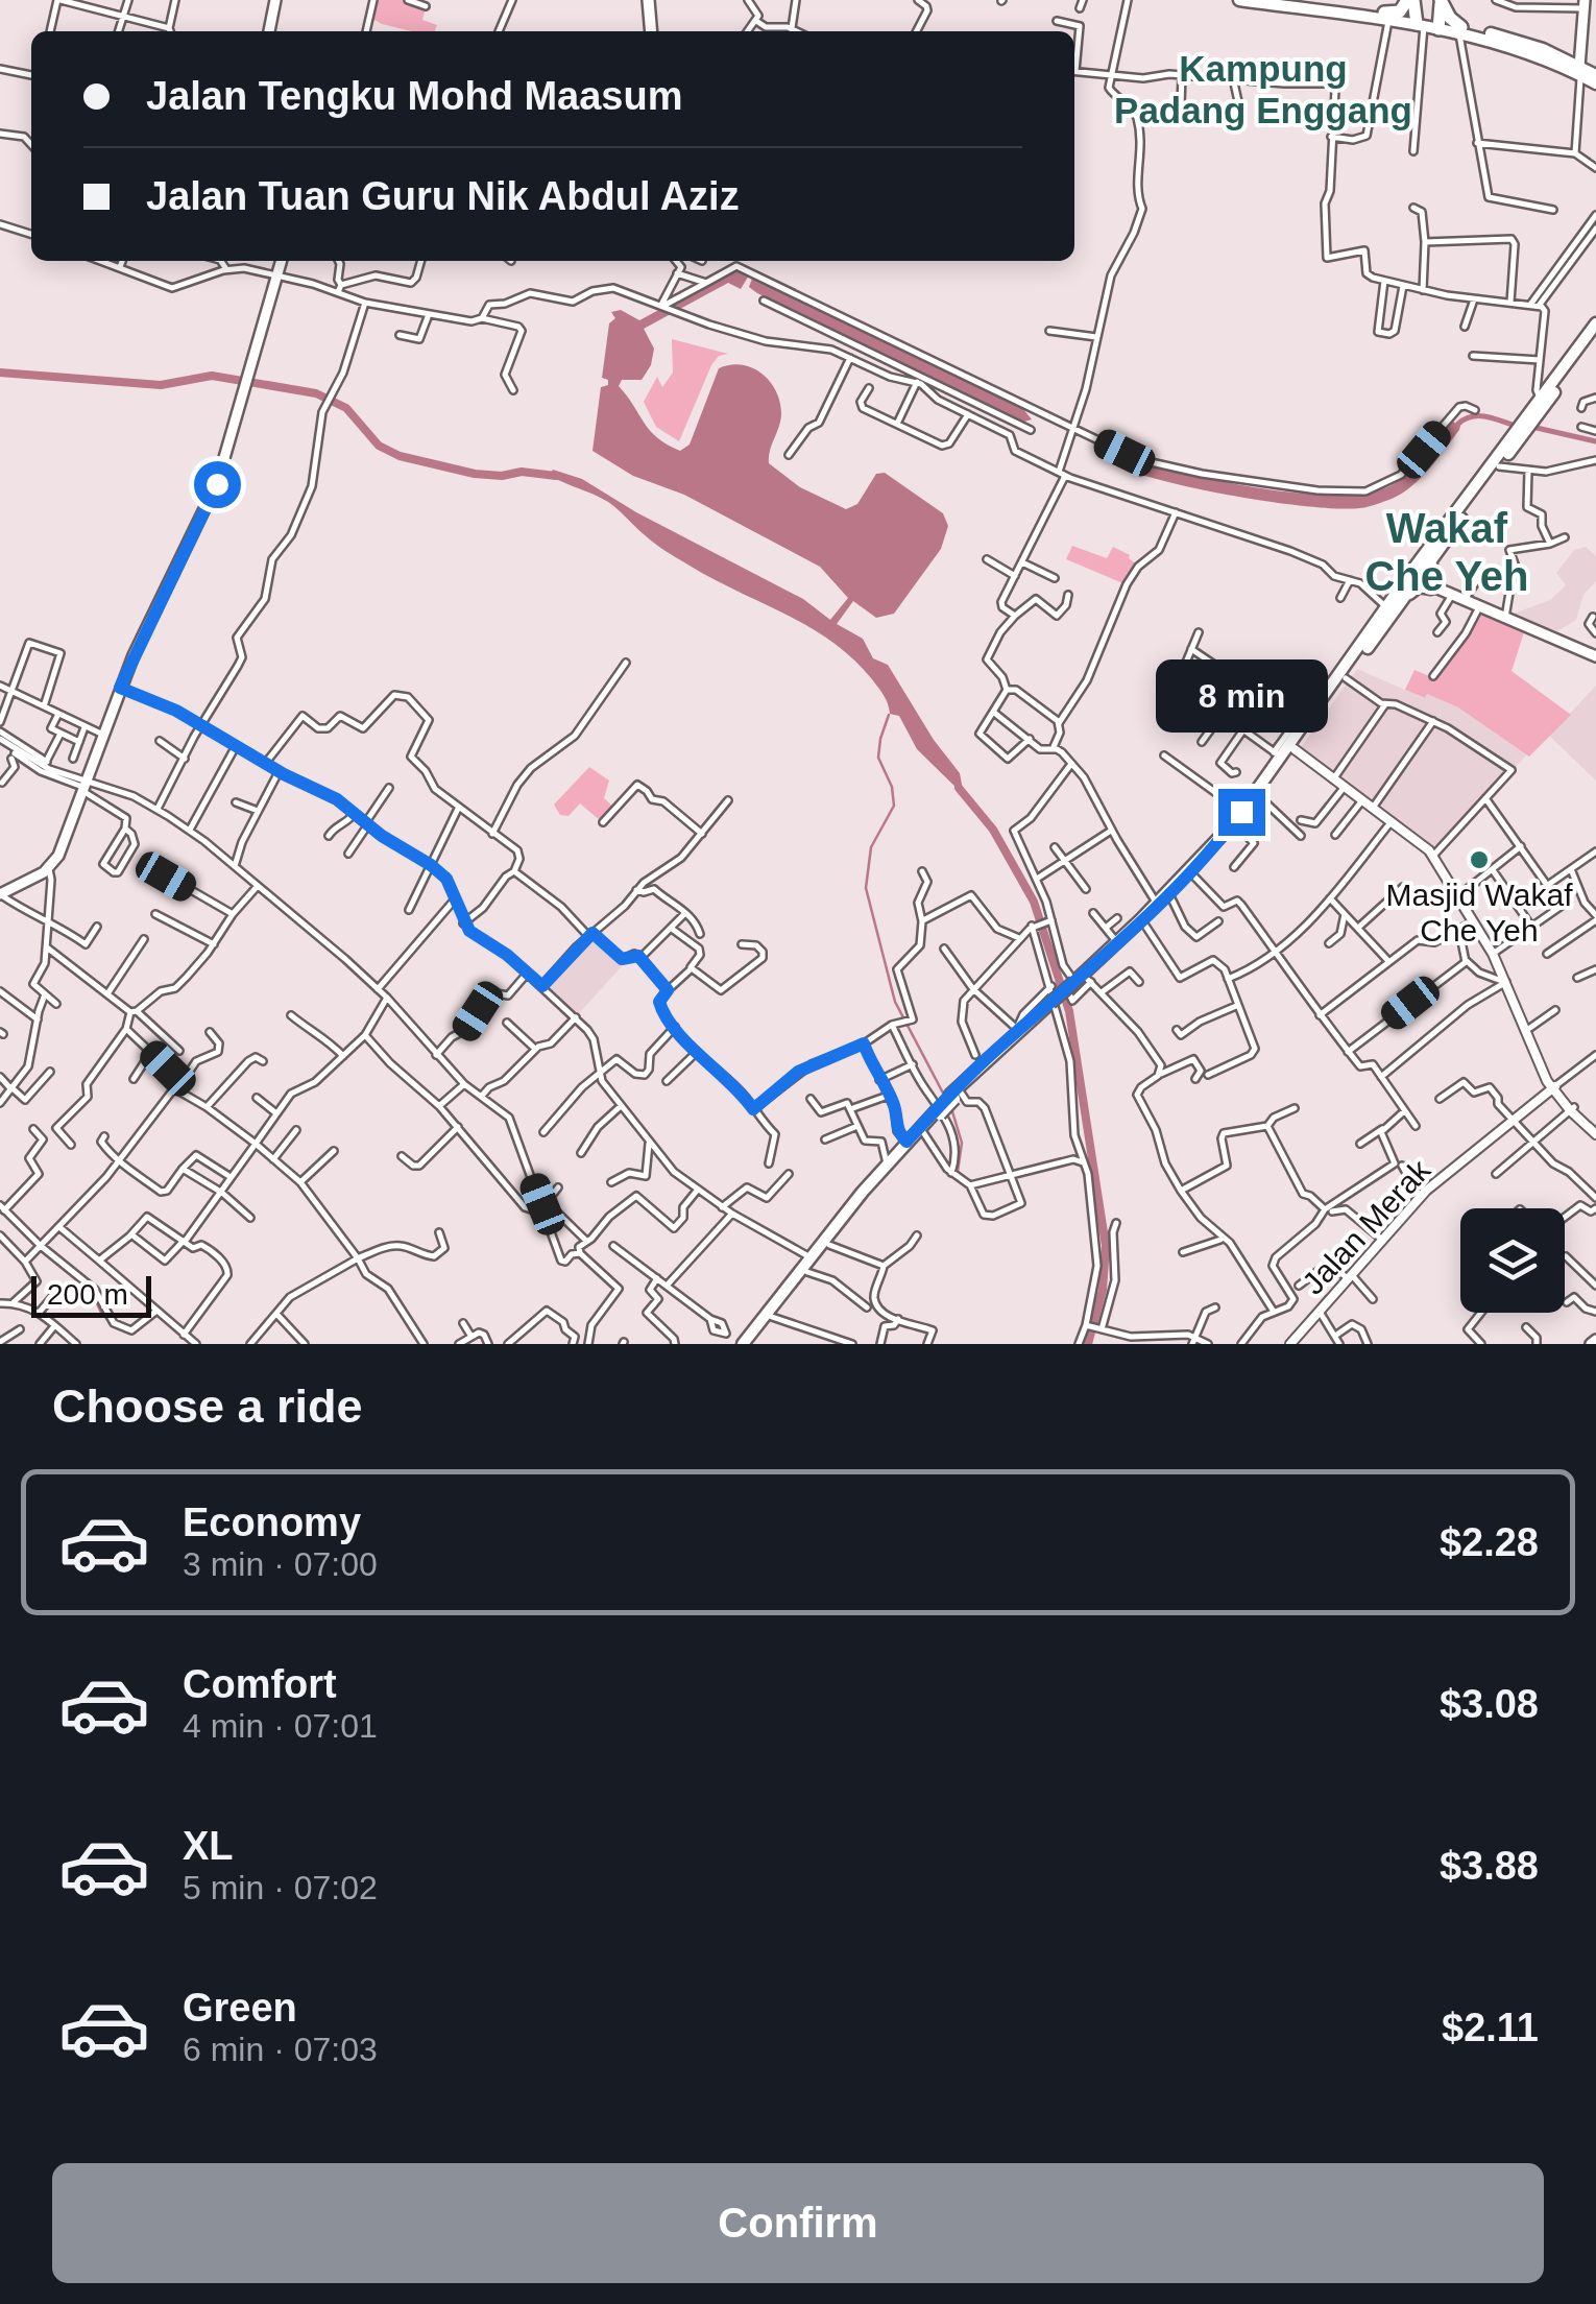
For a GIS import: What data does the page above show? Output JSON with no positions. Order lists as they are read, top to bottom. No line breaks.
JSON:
{"streets":{"street":["Jalan Merak"]},"districts":["Kampung Padang Enggang","Wakaf Che Yeh"],"places":["Masjid Wakaf Che Yeh"],"scale_bar":"200 m","page":{"banner":["Jalan Tengku Mohd Maasum","Jalan Tuan Guru Nik Abdul Aziz"],"bubble":"8 min","scale":"200 m","heading":"Choose a ride","list":[{"name":"Economy","note":"3 min · 07:00","value":"$2.28"},{"name":"Comfort","note":"4 min · 07:01","value":"$3.08"},{"name":"XL","note":"5 min · 07:02","value":"$3.88"},{"name":"Green","note":"6 min · 07:03","value":"$2.11"}],"buttons":"Confirm"}}
